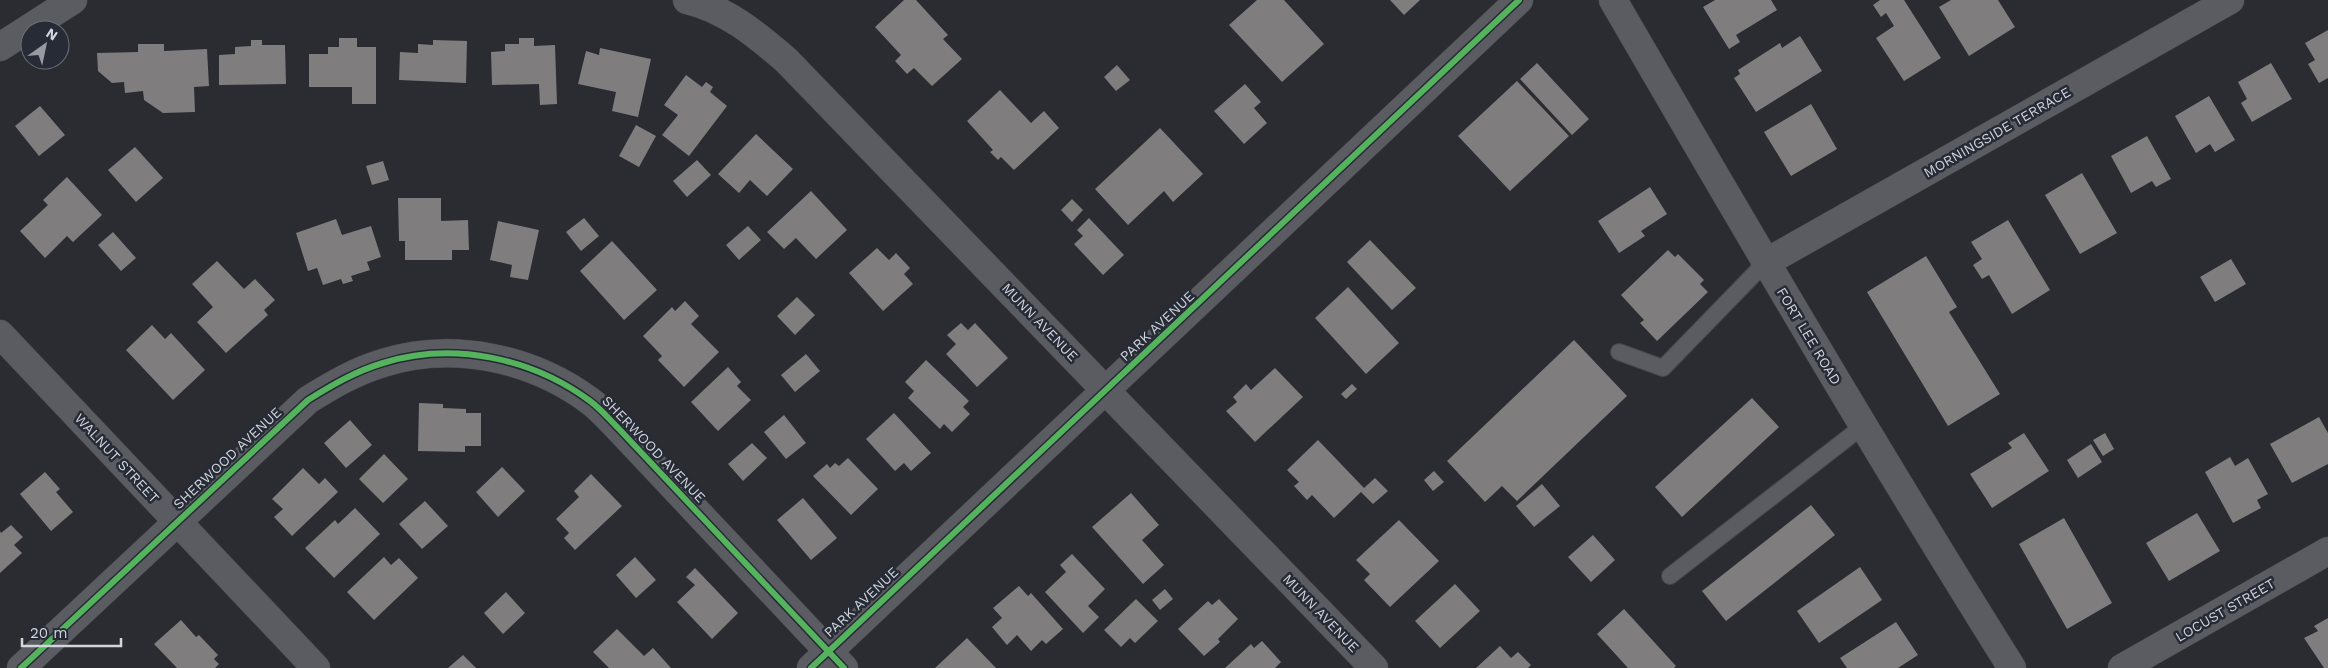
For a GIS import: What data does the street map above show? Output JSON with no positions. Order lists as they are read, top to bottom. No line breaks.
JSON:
{"streets":{"street":["MORNINGSIDE TERRACE","MUNN AVENUE","PARK AVENUE","FORT LEE ROAD","SHERWOOD AVENUE","WALNUT STREET","LOCUST STREET"]},"crossings":[["MORNINGSIDE TERRACE","FORT LEE ROAD"],["MUNN AVENUE","PARK AVENUE"],["PARK AVENUE","SHERWOOD AVENUE"],["SHERWOOD AVENUE","WALNUT STREET"]],"scale_bar":"20 m","north":"top right"}
